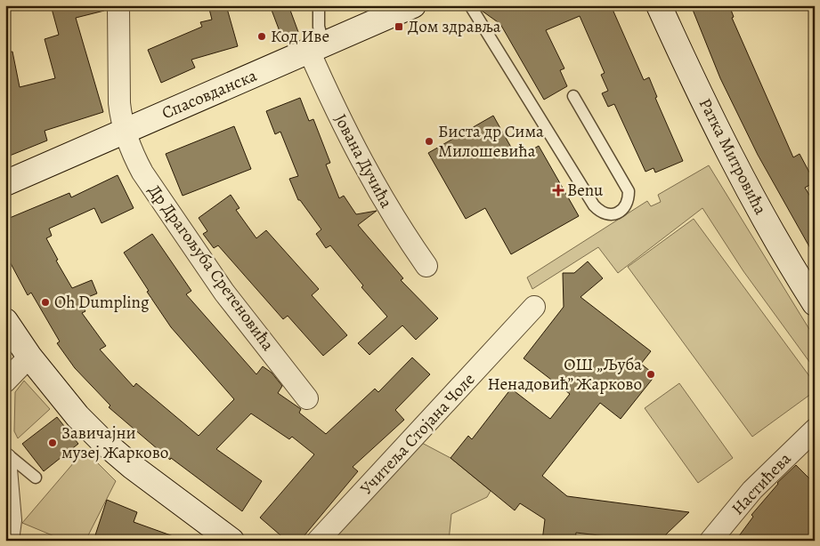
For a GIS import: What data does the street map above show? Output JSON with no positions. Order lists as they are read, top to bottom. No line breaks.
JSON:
{"streets":{"street":["Спасовданска","Ратка Митровића","Јована Дучића","Др Драгољуба Сретеновића","Учитеља Стојана Чоле","Настићева"]},"crossings":[["Спасовданска","Јована Дучића"],["Спасовданска","Др Драгољуба Сретеновића"]],"places":{"transit":["Дом здравља"],"other":["Код Иве","Биста др Сима Милошевића","Oh Dumpling","ОШ „Љуба Ненадовић” Жарково","Завичајни музеј Жарково"],"health":["Benu"]}}
